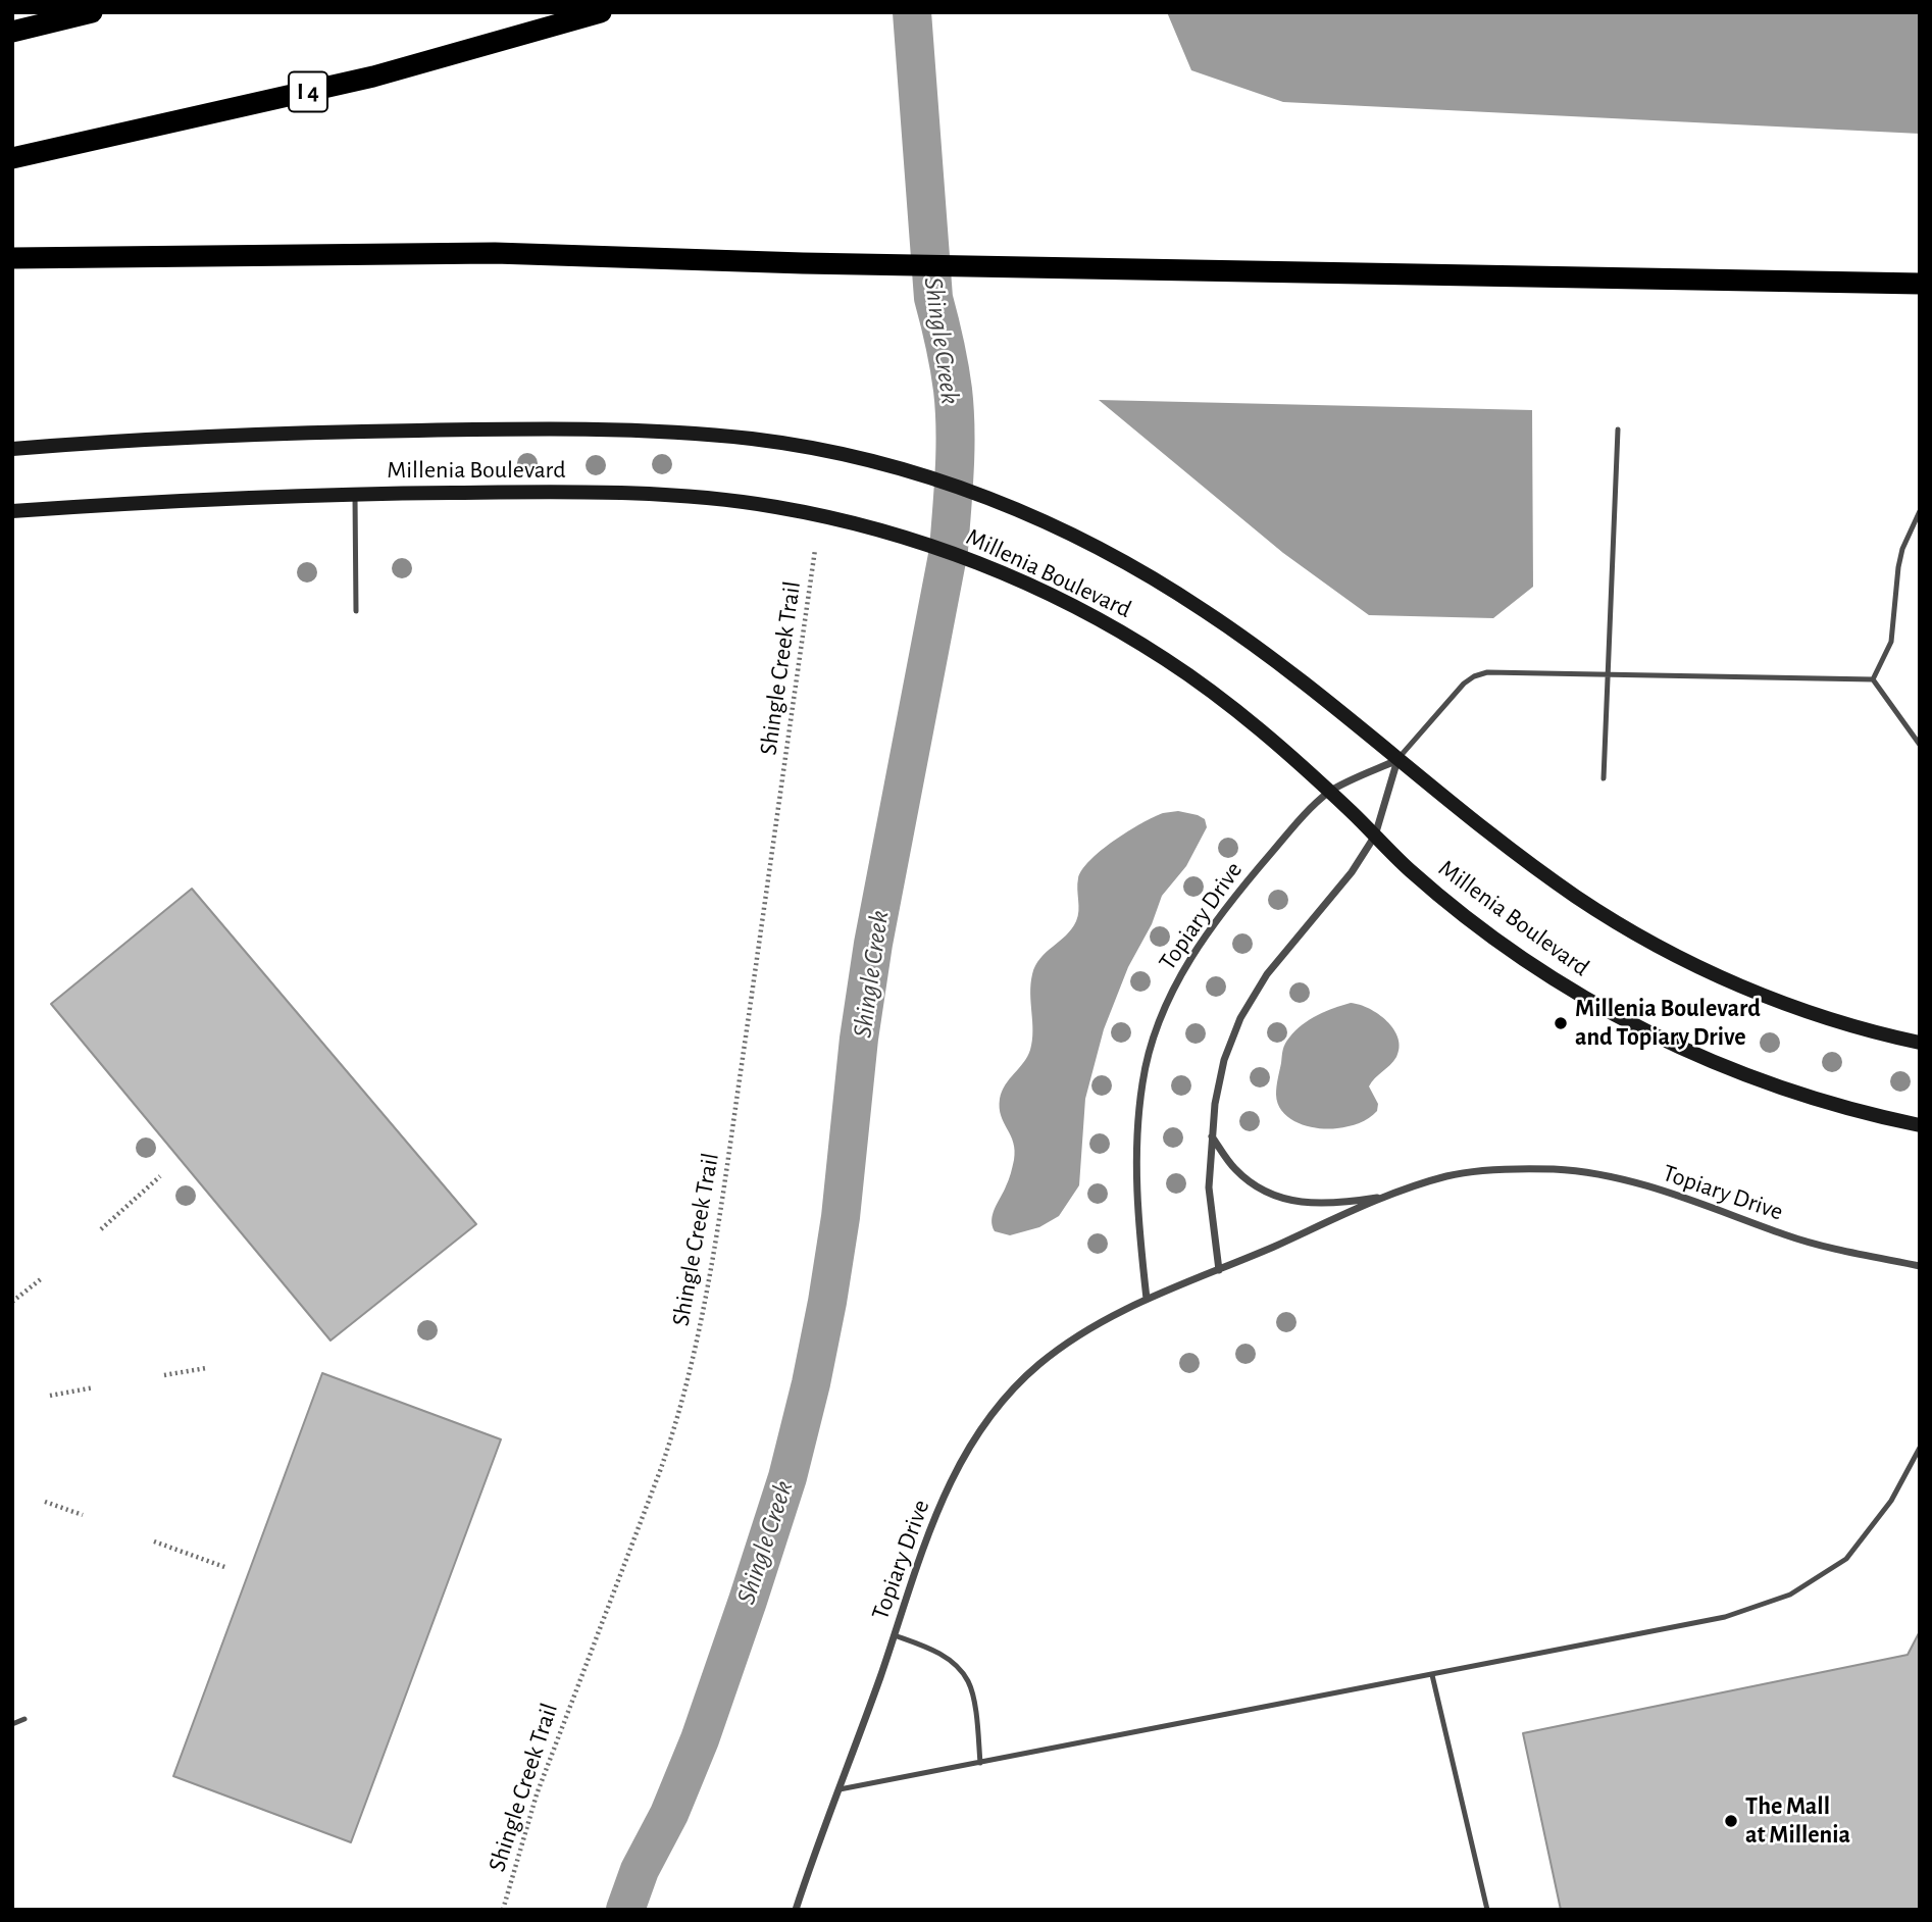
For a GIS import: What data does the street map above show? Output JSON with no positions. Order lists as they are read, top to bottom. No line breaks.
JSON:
{"streets":{"highway":["I 4"],"street":["Millenia Boulevard","Topiary Drive"],"path":["Shingle Creek Trail"]},"crossings":[["Millenia Boulevard","Topiary Drive"]],"water":["Shingle Creek"],"places":["Millenia Boulevard and Topiary Drive","The Mall at Millenia"]}
